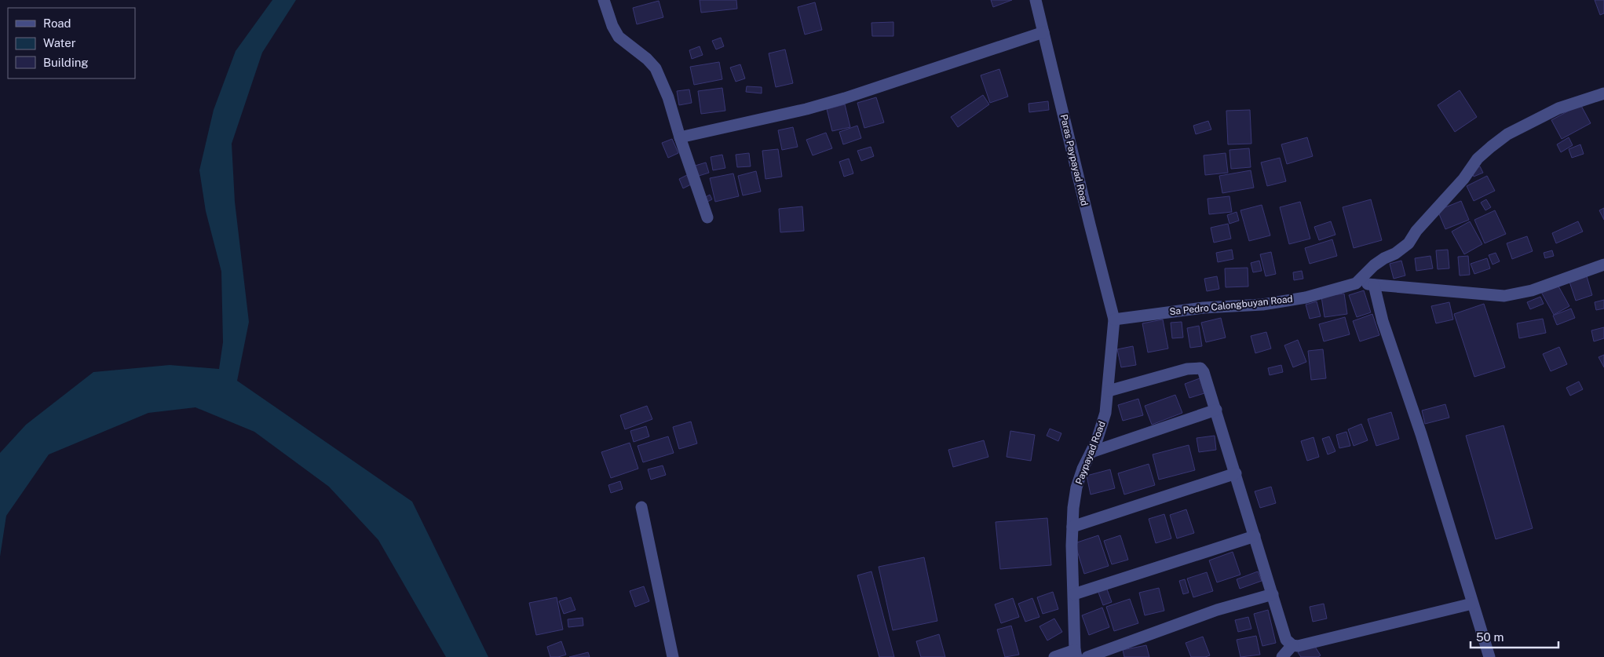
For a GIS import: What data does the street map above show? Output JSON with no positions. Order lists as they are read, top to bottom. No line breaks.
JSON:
{"streets":{"street":["Paras Paypayad Road","Sa Pedro Calongbuyan Road","Paypayad Road"]},"crossings":[["Paras Paypayad Road","Sa Pedro Calongbuyan Road"],["Paras Paypayad Road","Paypayad Road"],["Sa Pedro Calongbuyan Road","Paypayad Road"]],"legend":["Road","Water","Building"],"scale_bar":"50 m"}
